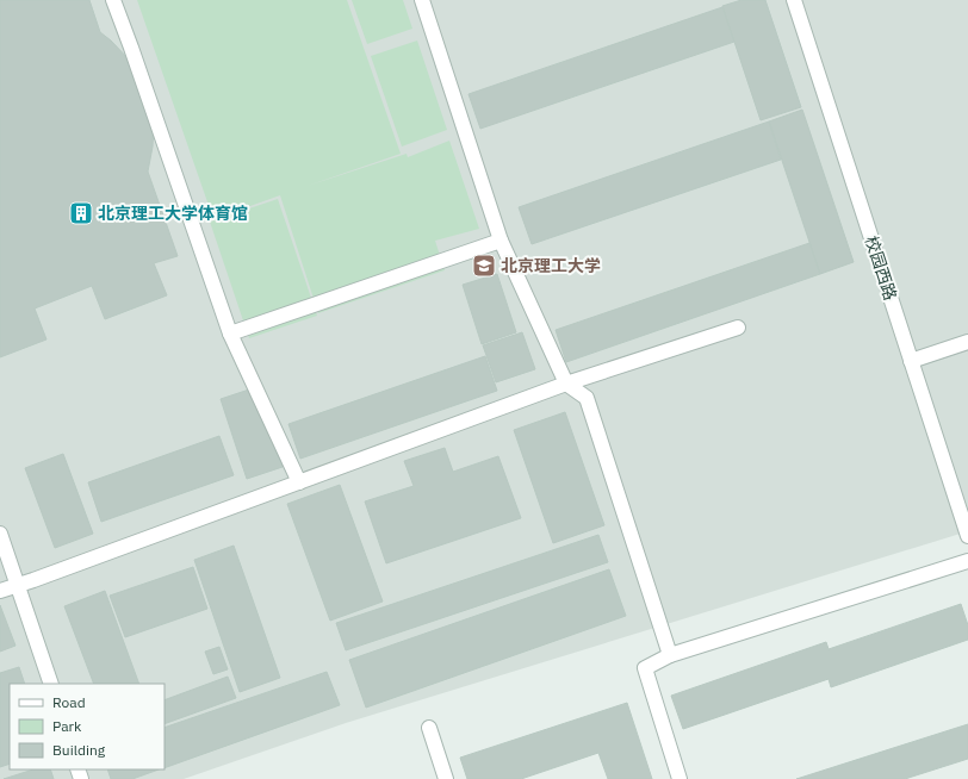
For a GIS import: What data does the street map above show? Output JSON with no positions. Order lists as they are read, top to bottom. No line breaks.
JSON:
{"streets":{"street":["校园西路"]},"places":{"building":["北京理工大学体育馆"],"school or university":["北京理工大学"]},"legend":["Road","Park","Building"]}
